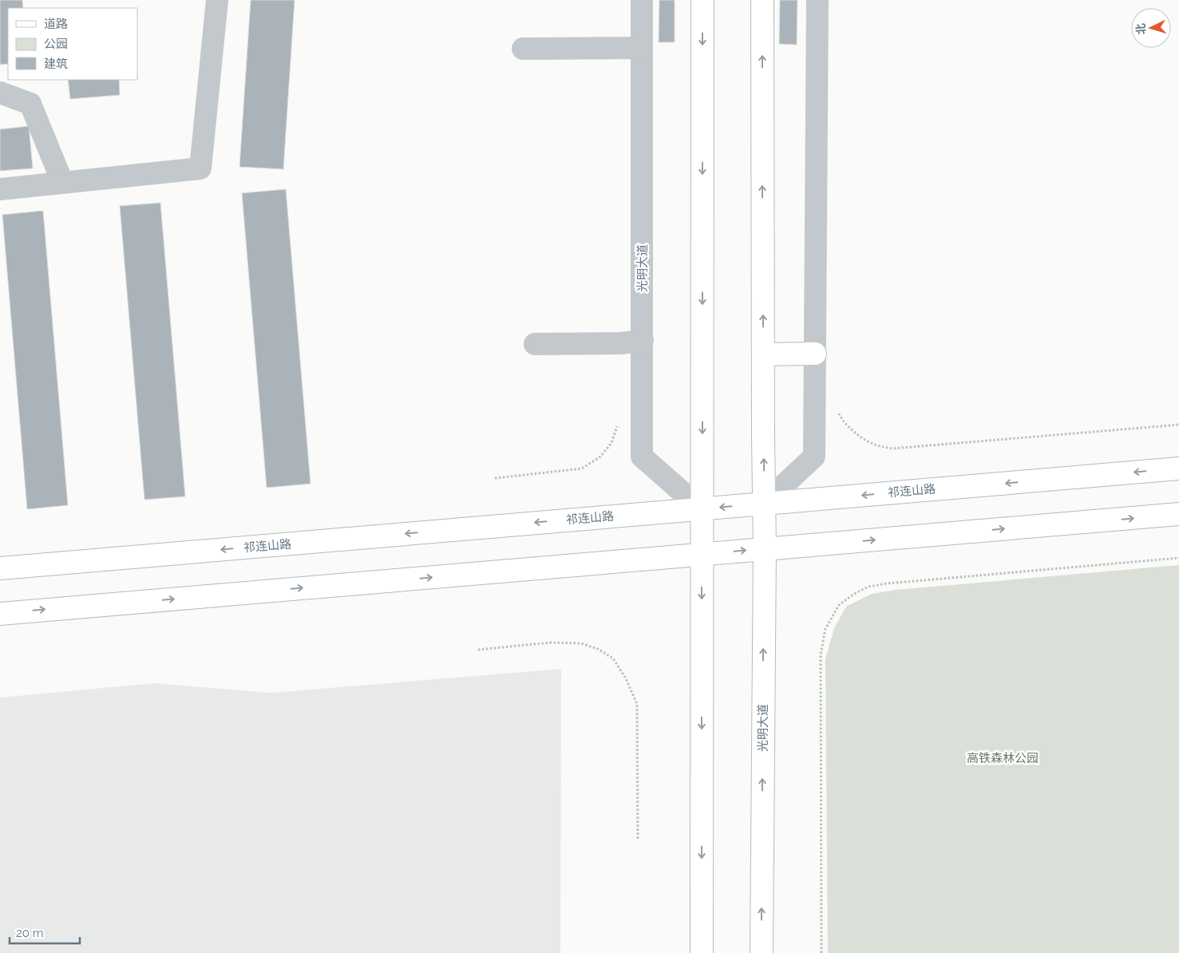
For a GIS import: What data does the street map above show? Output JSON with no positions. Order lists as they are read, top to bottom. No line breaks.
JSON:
{"streets":{"main road":["光明大道","祁连山路"]},"crossings":[["光明大道","祁连山路"]],"parks":["高铁森林公园"],"legend":["道路","公园","建筑"],"scale_bar":"20 m","north":"left"}
